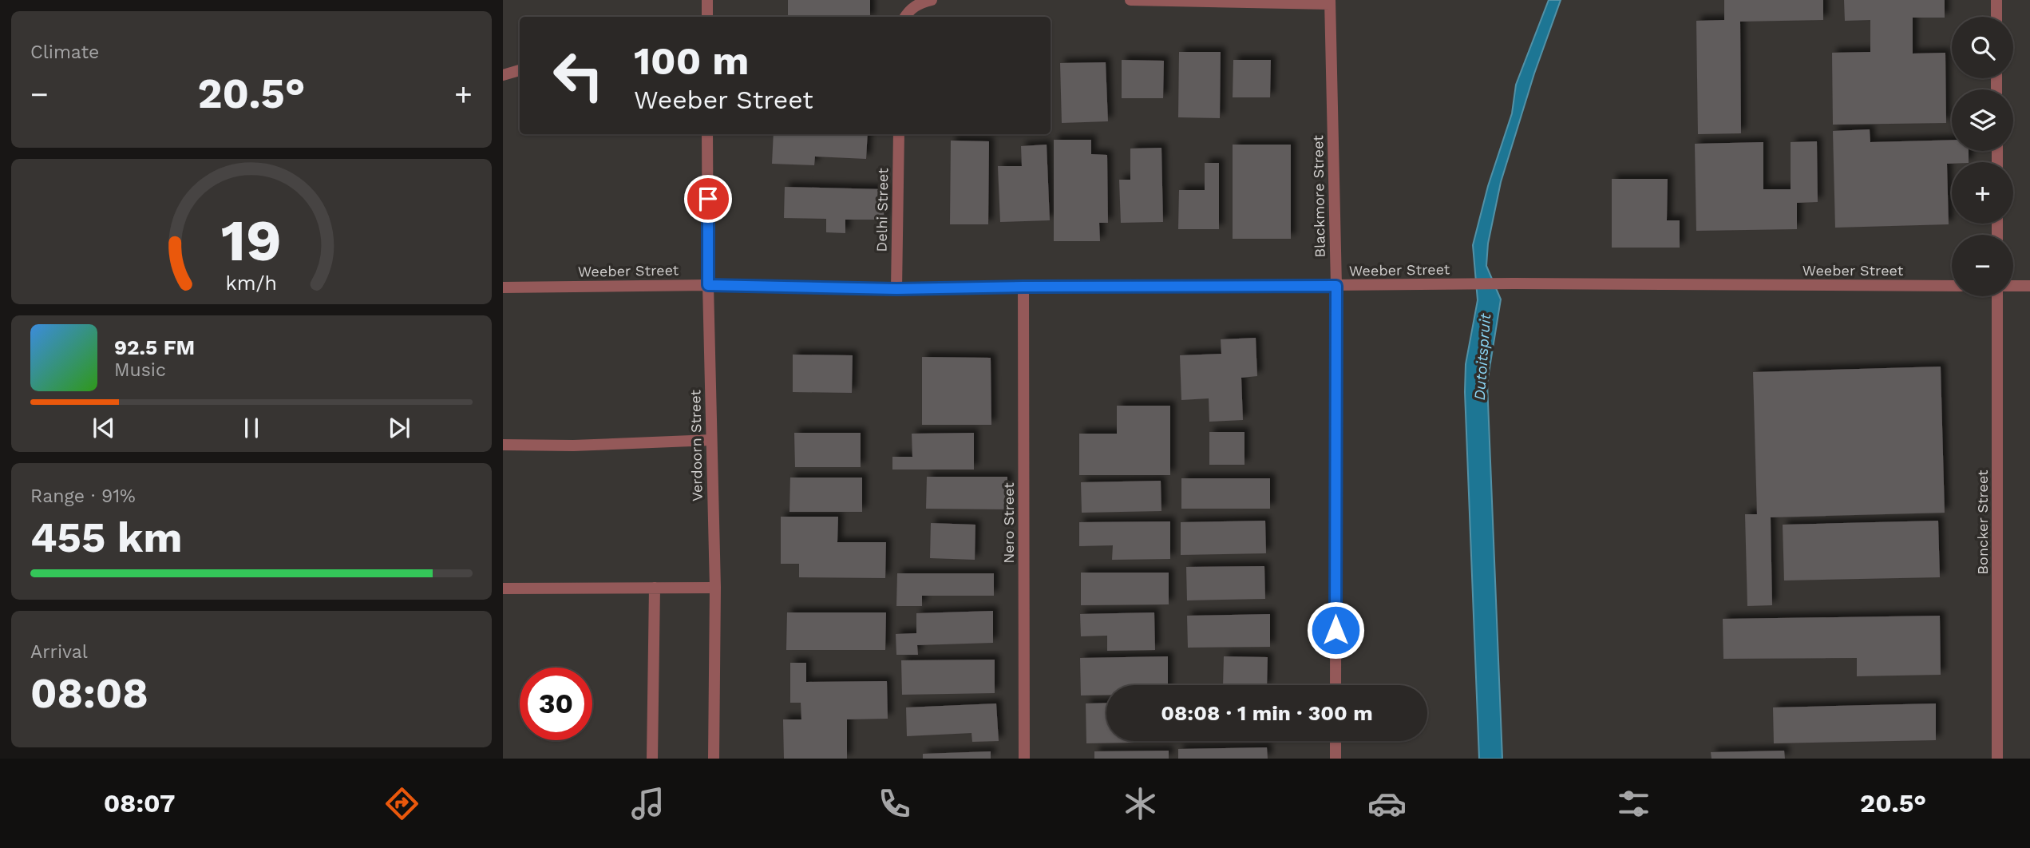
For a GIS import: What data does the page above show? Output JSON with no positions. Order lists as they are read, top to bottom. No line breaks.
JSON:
{"streets":{"street":["Blackmore Street","Delhi Street","Weeber Street","Verdoorn Street","Boncker Street","Nero Street"]},"crossings":[["Blackmore Street","Weeber Street"],["Delhi Street","Weeber Street"],["Weeber Street","Verdoorn Street"],["Weeber Street","Nero Street"]],"water":["Dutoitspruit"],"page":{"tile":["Climate",["Range · 91%","455 km"],["Arrival","08:08"]],"map_buttons":["+","−"],"turn":["100 m","Weeber Street"],"heat":["−","20.5°","+"],"song":["92.5 FM","Music"],"limit":"30","trip":"08:08 · 1 min · 300 m","tabs":["08:07","20.5°"],"gauge":["19","km/h"]}}
